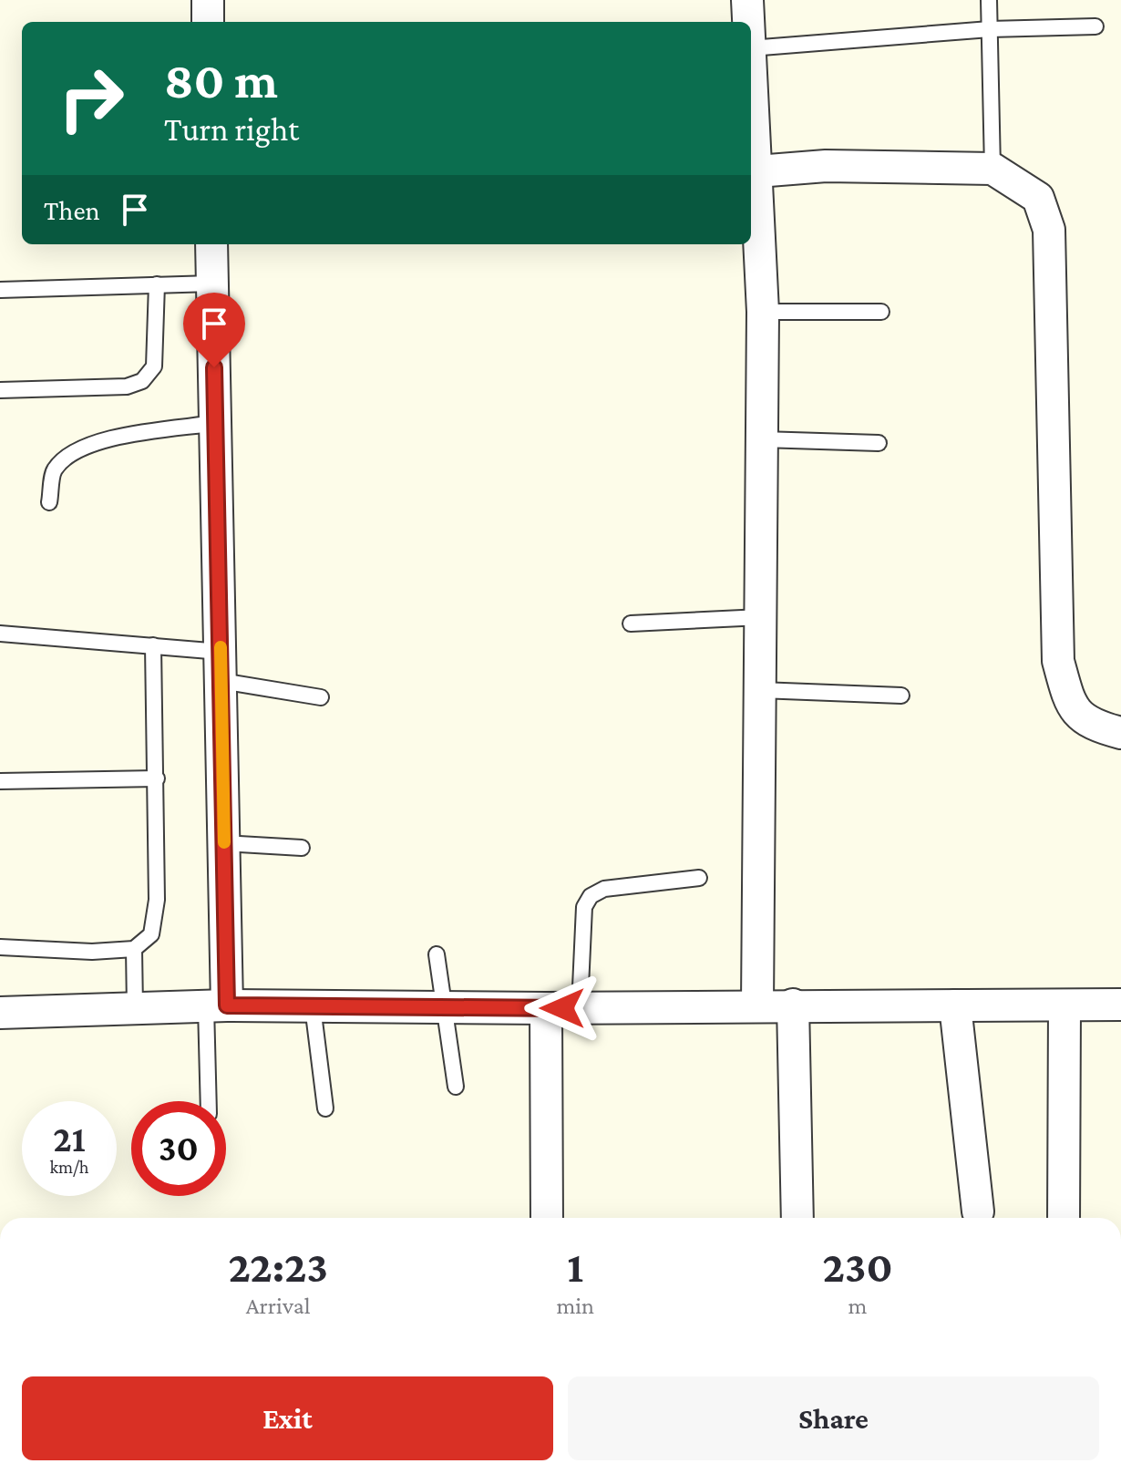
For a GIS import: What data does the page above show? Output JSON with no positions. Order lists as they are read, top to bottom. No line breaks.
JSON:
{"page":{"turn":["80 m","Turn right"],"then":"Then","speed":"21 km/h","limit":"30","eta":["22:23","Arrival","1","min","230","m"],"buttons":["Exit","Share"]}}
